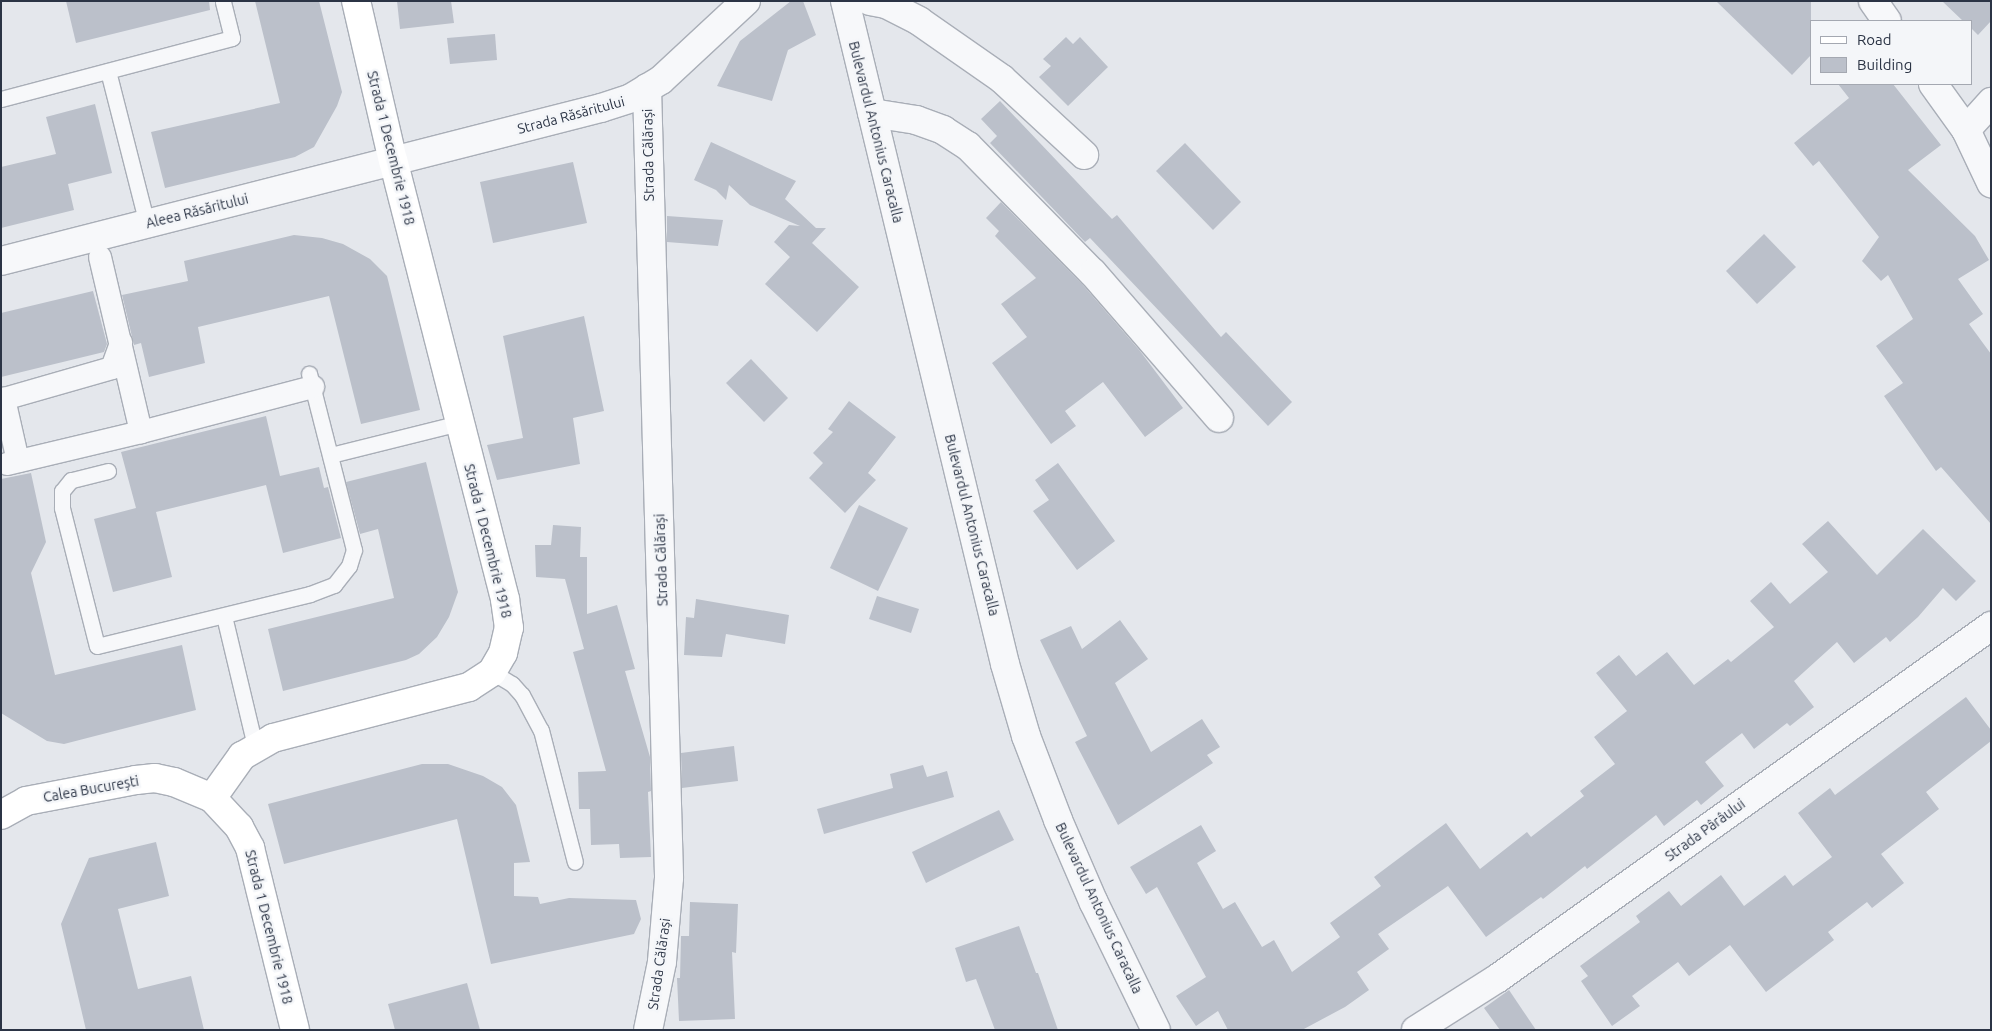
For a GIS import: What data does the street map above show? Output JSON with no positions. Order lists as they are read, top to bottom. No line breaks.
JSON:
{"streets":{"main road":["Strada 1 Decembrie 1918","Calea București"],"street":["Strada Răsăritului","Bulevardul Antonius Caracalla","Strada Călărași","Aleea Răsăritului","Strada Pârâului"]},"crossings":[["Strada Răsăritului","Strada 1 Decembrie 1918"],["Strada Răsăritului","Strada Călărași"],["Strada Răsăritului","Aleea Răsăritului"],["Strada 1 Decembrie 1918","Aleea Răsăritului"],["Strada 1 Decembrie 1918","Calea București"]],"legend":["Road","Building"]}
